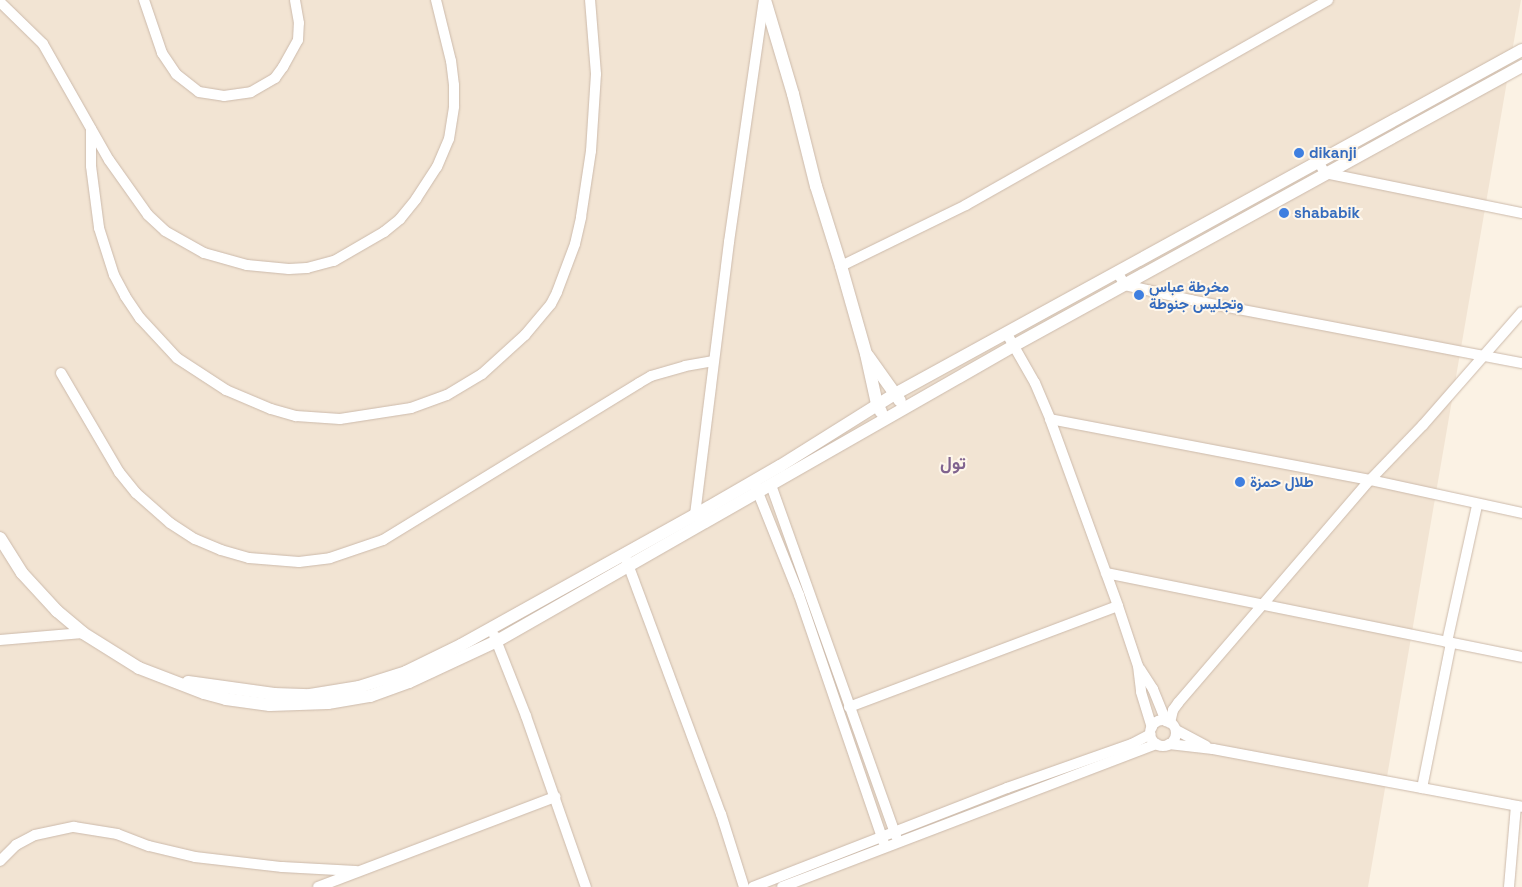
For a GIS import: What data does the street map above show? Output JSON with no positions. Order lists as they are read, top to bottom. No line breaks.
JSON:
{"districts":["تول"],"places":["dikanji","shababik","مخرطة عباس وتجليس جنوطة","طلال حمزة"]}
